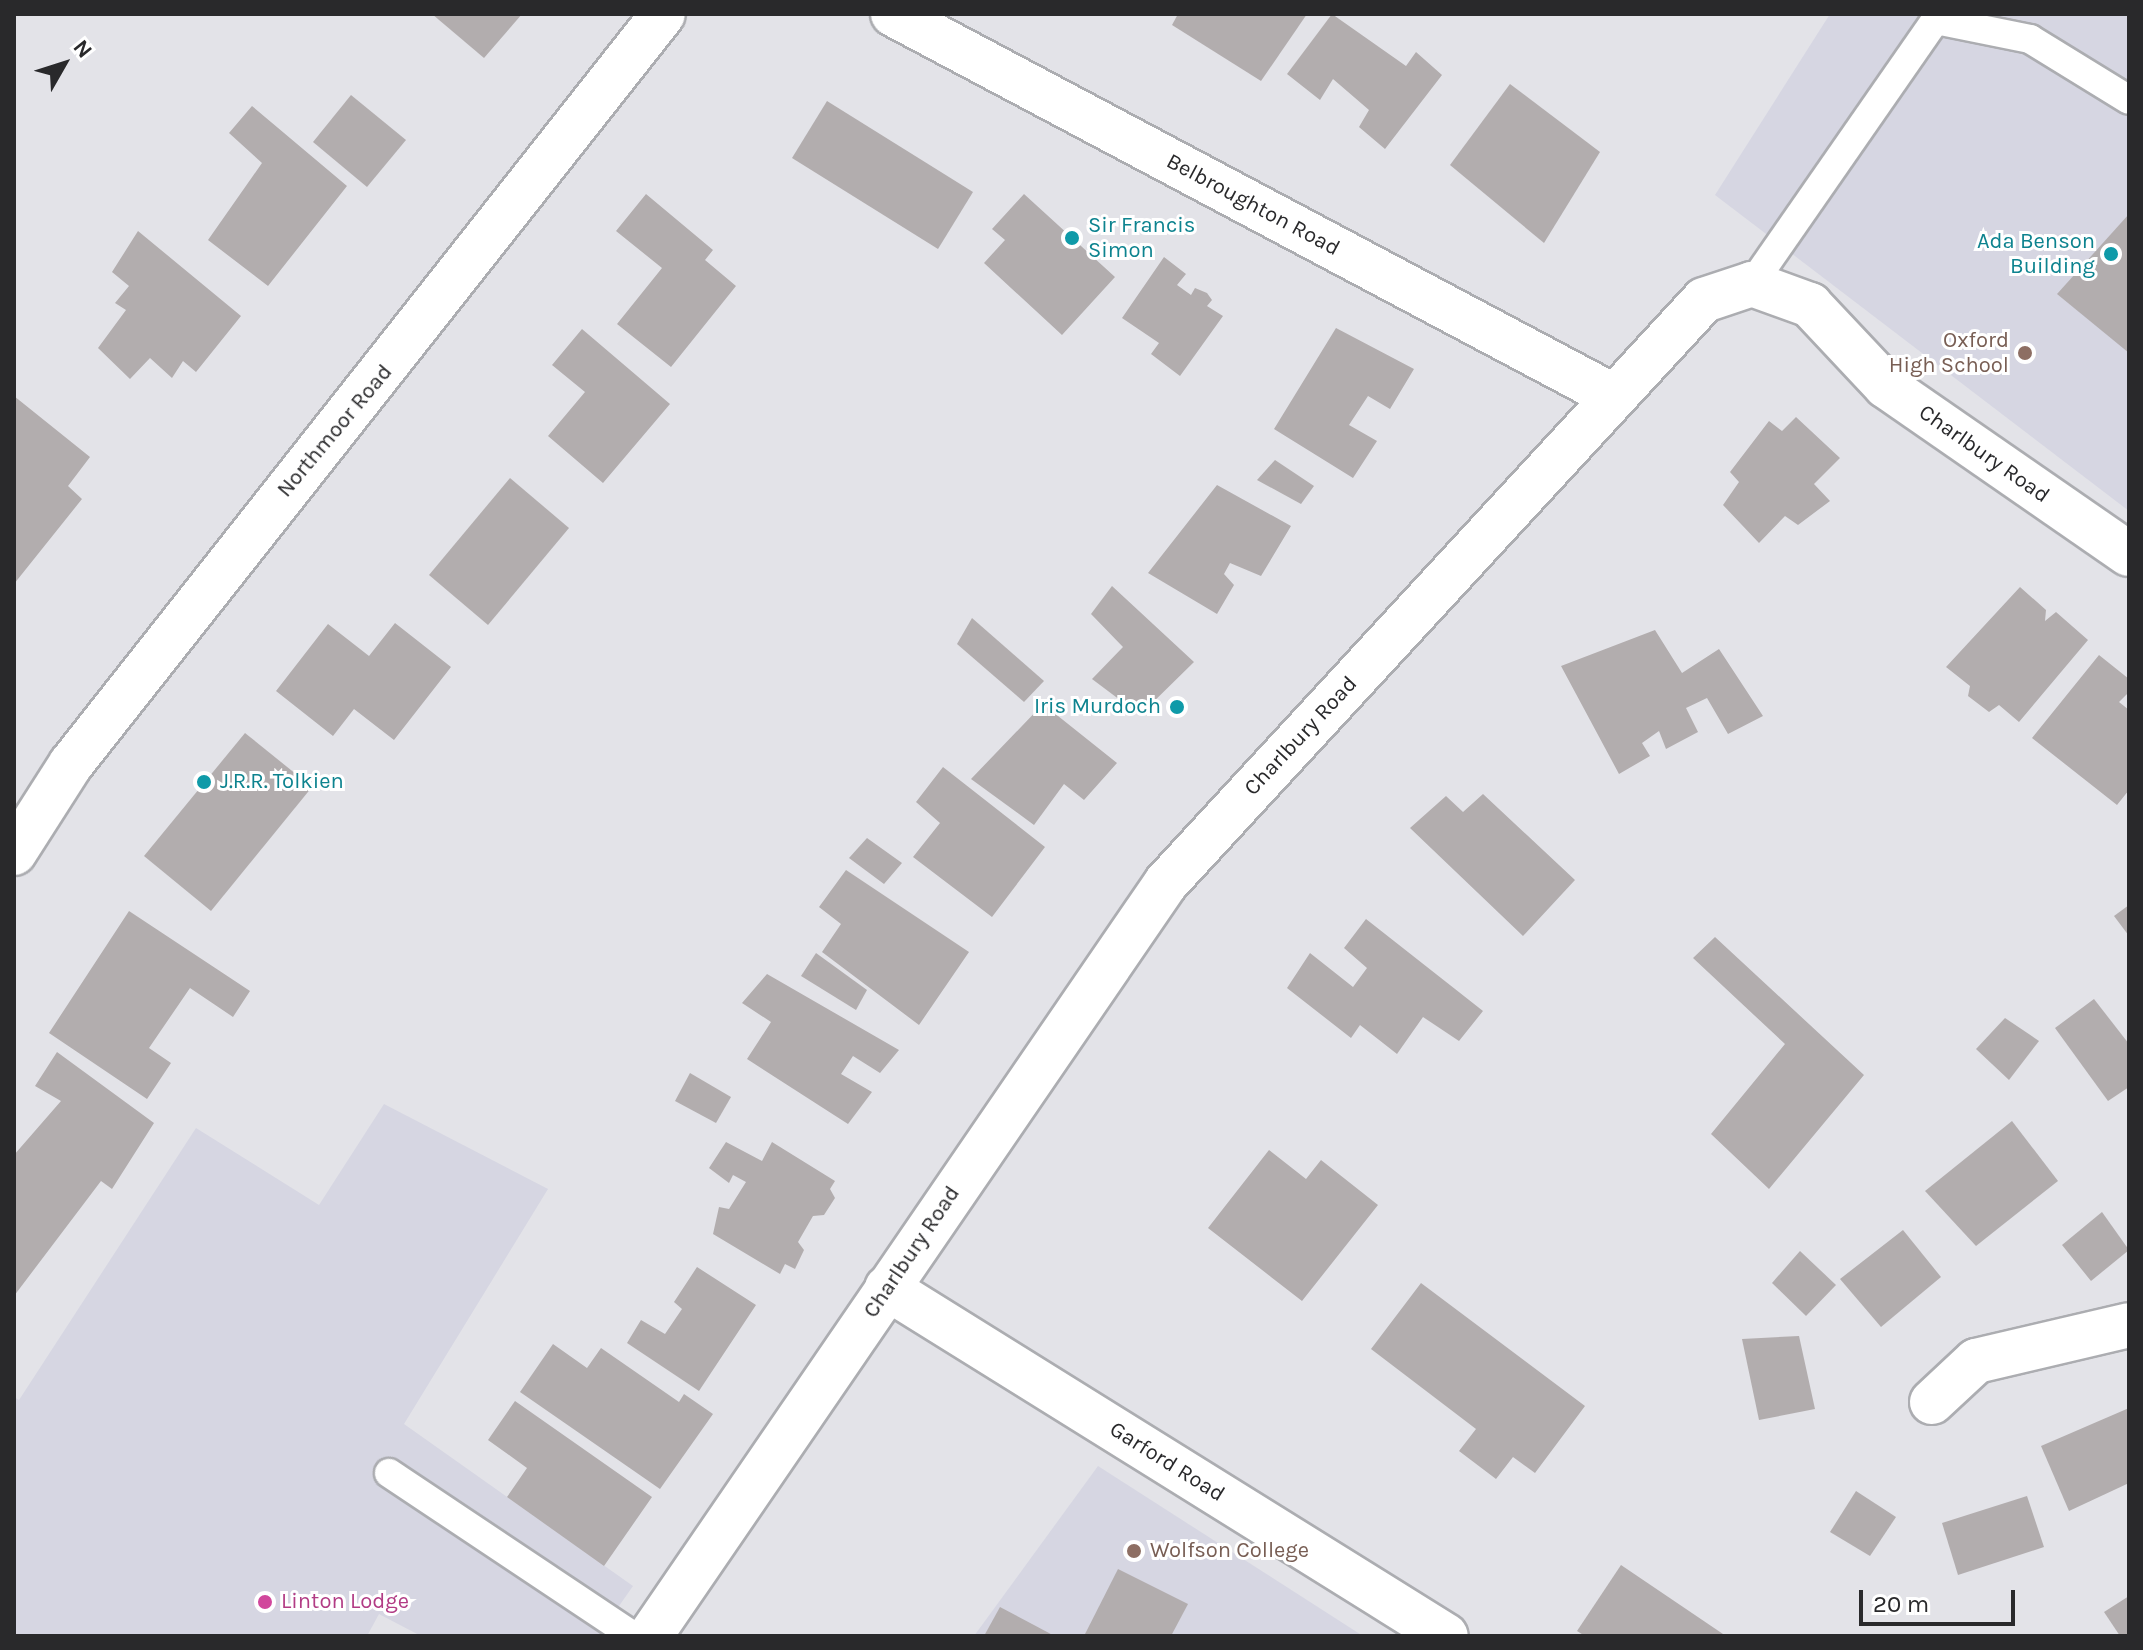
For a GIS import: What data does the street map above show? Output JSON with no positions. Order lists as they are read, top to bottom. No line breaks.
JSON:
{"streets":{"street":["Belbroughton Road","Northmoor Road","Charlbury Road","Garford Road"]},"crossings":[["Belbroughton Road","Charlbury Road"],["Charlbury Road","Garford Road"]],"places":["Sir Francis Simon","Ada Benson Building","Oxford High School","Iris Murdoch","J.R.R. Tolkien","Wolfson College","Linton Lodge"],"scale_bar":"20 m","north":"top right"}
